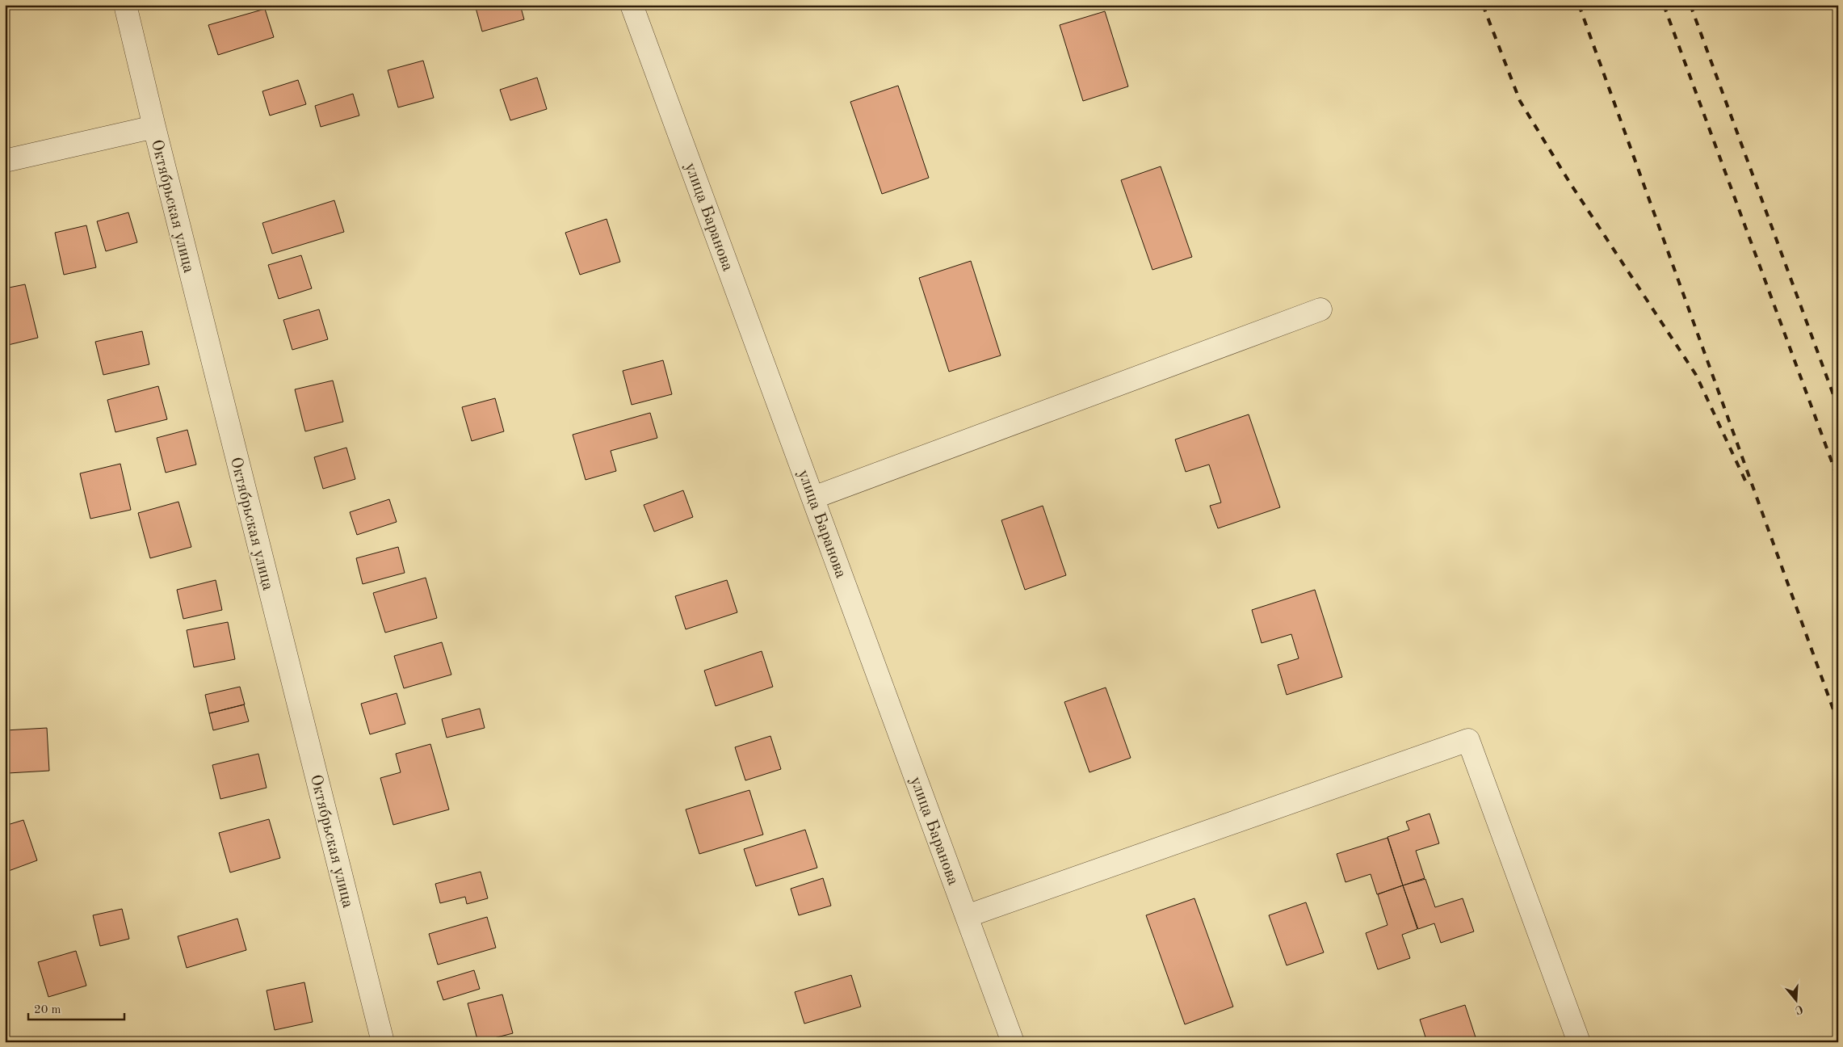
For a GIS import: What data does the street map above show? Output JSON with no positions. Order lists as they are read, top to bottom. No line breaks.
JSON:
{"streets":{"street":["Октябрьская улица","улица Баранова"]},"scale_bar":"20 m","north":"bottom"}
